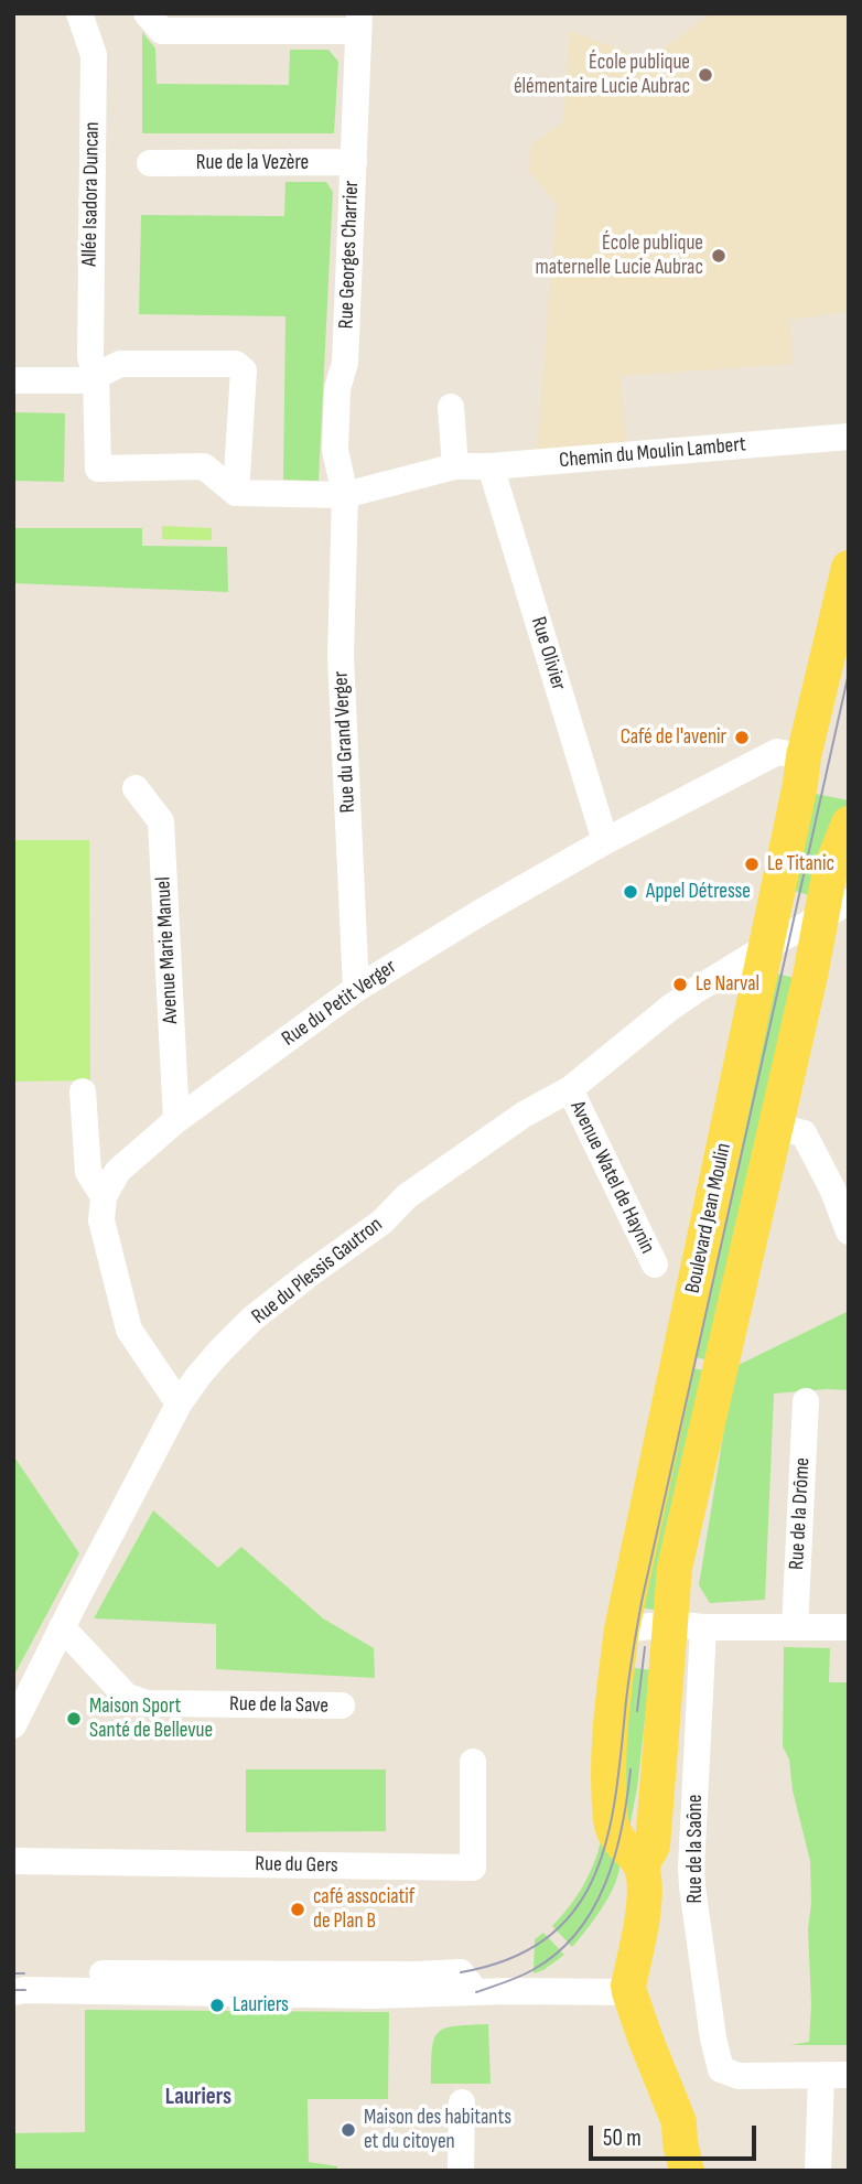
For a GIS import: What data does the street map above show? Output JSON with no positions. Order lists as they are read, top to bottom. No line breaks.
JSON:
{"streets":{"main road":["Boulevard Jean Moulin"],"street":["Rue de la Vezère","Allée Isadora Duncan","Rue Georges Charrier","Chemin du Moulin Lambert","Rue Olivier","Rue du Grand Verger","Avenue Marie Manuel","Rue du Petit Verger","Avenue Watel de Haynin","Rue du Plessis Gautron","Rue de la Drôme","Rue de la Save","Rue de la Saône","Rue du Gers"]},"crossings":[["Rue de la Vezère","Rue Georges Charrier"],["Allée Isadora Duncan","Chemin du Moulin Lambert"],["Rue Georges Charrier","Chemin du Moulin Lambert"],["Rue Georges Charrier","Rue du Grand Verger"],["Chemin du Moulin Lambert","Rue Olivier"],["Chemin du Moulin Lambert","Rue du Grand Verger"],["Rue Olivier","Rue du Petit Verger"],["Rue du Grand Verger","Rue du Petit Verger"],["Avenue Marie Manuel","Rue du Petit Verger"],["Rue du Petit Verger","Boulevard Jean Moulin"],["Avenue Watel de Haynin","Rue du Plessis Gautron"],["Boulevard Jean Moulin","Rue du Plessis Gautron"],["Boulevard Jean Moulin","Rue de la Saône"],["Rue du Plessis Gautron","Rue de la Save"]],"districts":["Lauriers"],"places":["École publique élémentaire Lucie Aubrac","École publique maternelle Lucie Aubrac","Café de l'avenir","Le Titanic","Appel Détresse","Le Narval","Maison Sport Santé de Bellevue","café associatif de Plan B","Lauriers","Maison des habitants et du citoyen"],"scale_bar":"50 m"}
